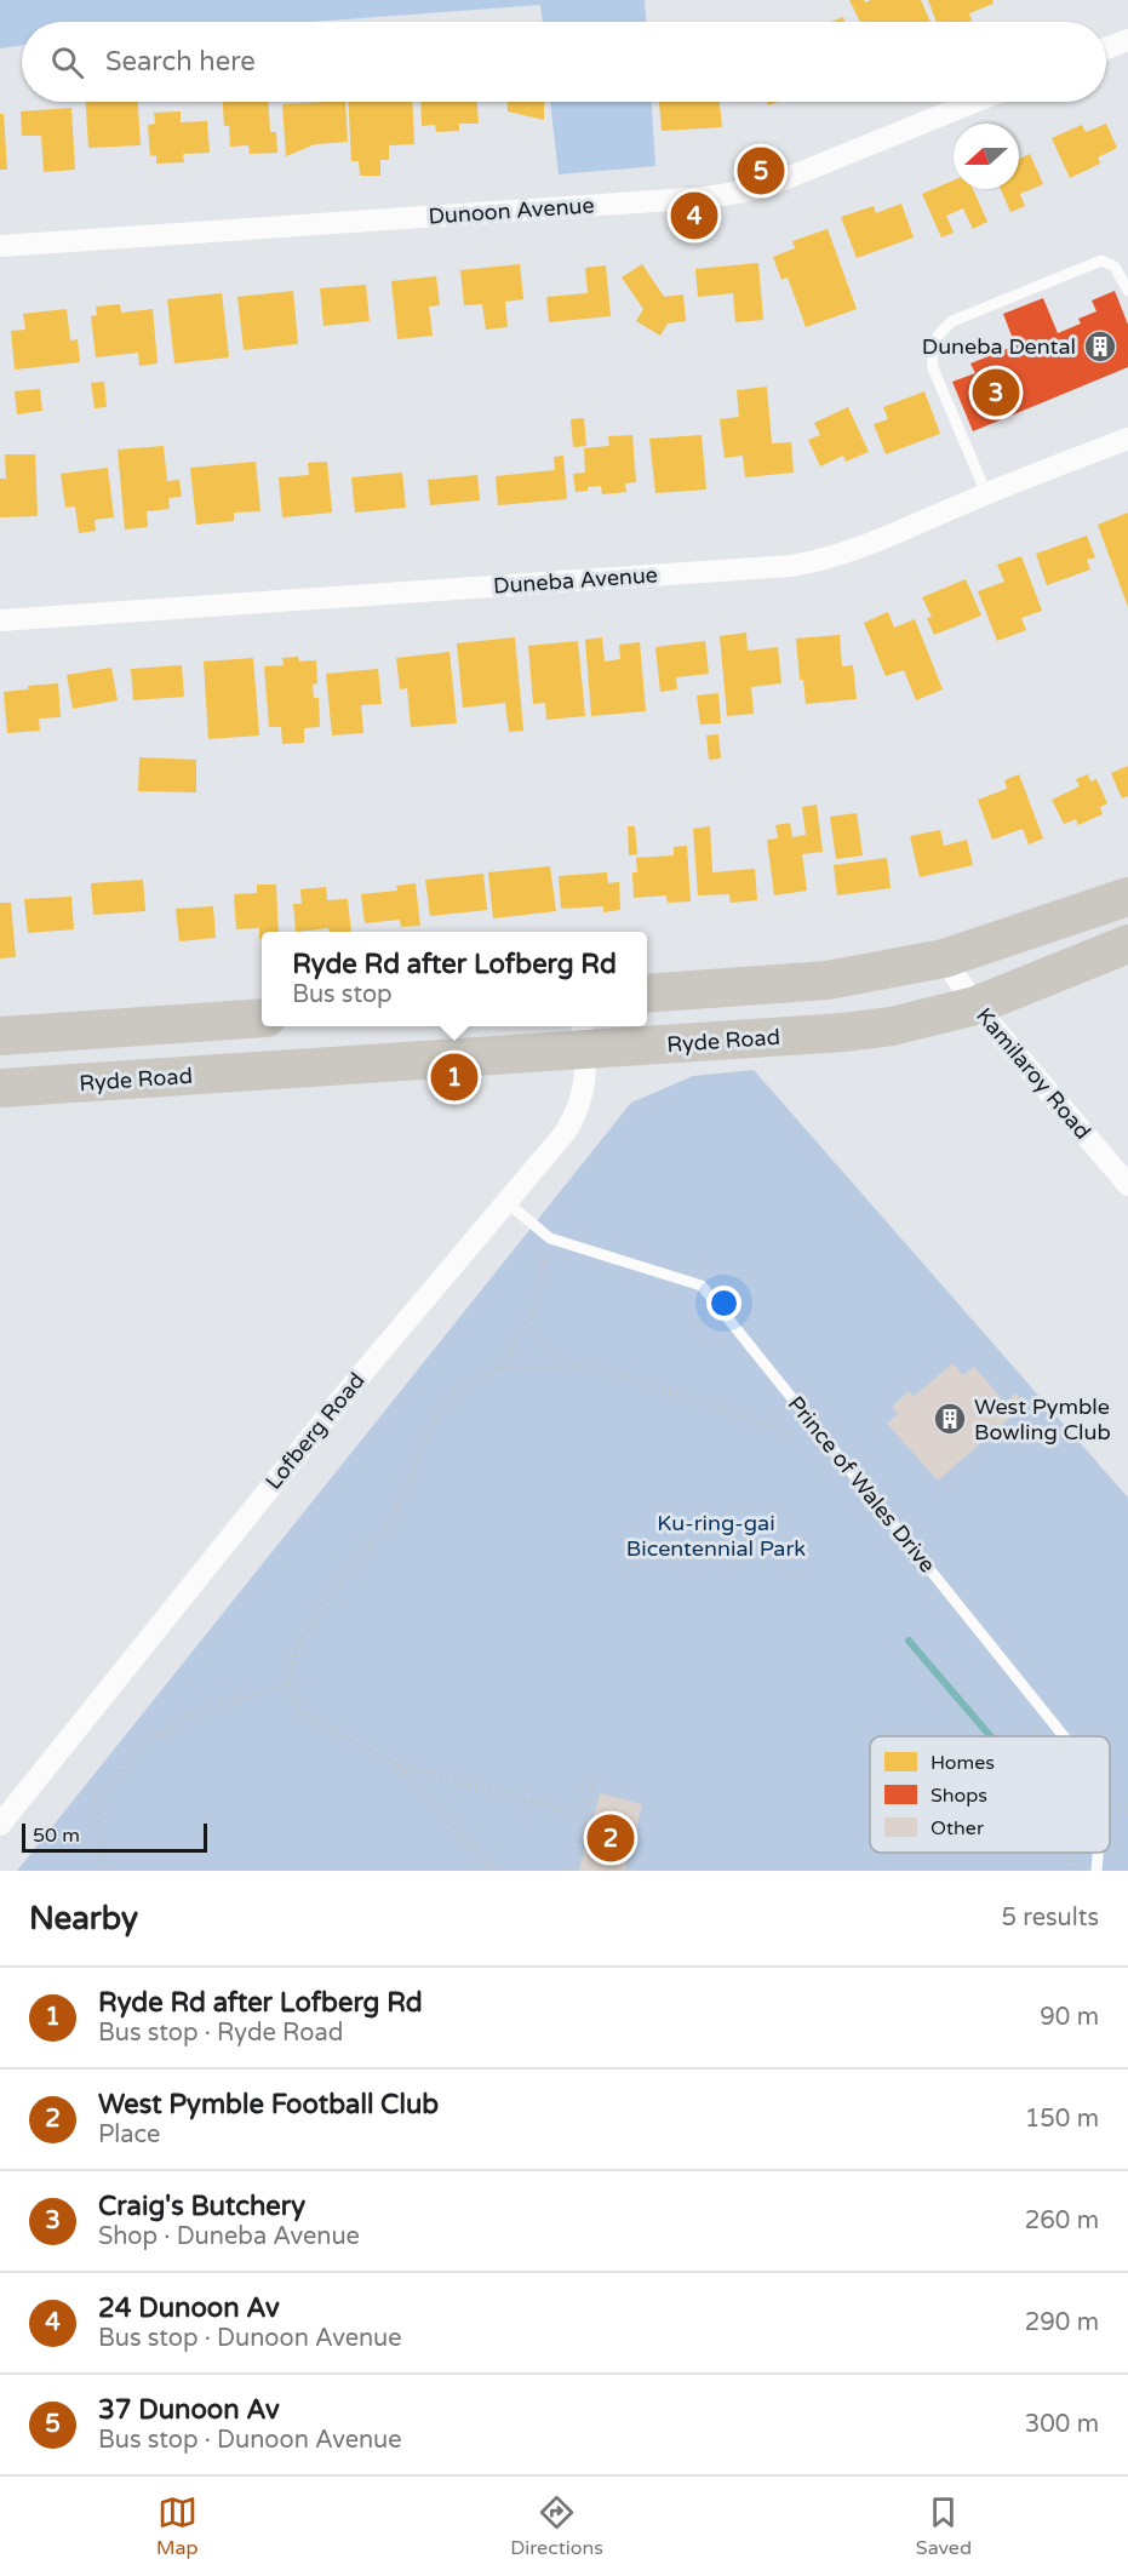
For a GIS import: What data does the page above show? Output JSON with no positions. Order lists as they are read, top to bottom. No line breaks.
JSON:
{"streets":{"highway":["Ryde Road"],"street":["Dunoon Avenue","Duneba Avenue","Kamilaroy Road","Lofberg Road"],"lane":["Prince of Wales Drive"]},"crossings":[["Ryde Road","Kamilaroy Road"],["Ryde Road","Lofberg Road"],["Lofberg Road","Prince of Wales Drive"]],"parks":["Ku-ring-gai Bicentennial Park"],"places":{"building":["Duneba Dental","West Pymble Bowling Club"]},"legend":["Homes","Shops","Other"],"scale_bar":"50 m","north":"left","page":{"search":"Search here","pins":["5","4","3","1","2"],"popup":["Ryde Rd after Lofberg Rd","Bus stop"],"scale":"50 m","heading":["Nearby","5 results"],"list":[{"mark":"1","name":"Ryde Rd after Lofberg Rd","note":"Bus stop · Ryde Road","value":"90 m"},{"mark":"2","name":"West Pymble Football Club","note":"Place","value":"150 m"},{"mark":"3","name":"Craig's Butchery","note":"Shop · Duneba Avenue","value":"260 m"},{"mark":"4","name":"24 Dunoon Av","note":"Bus stop · Dunoon Avenue","value":"290 m"},{"mark":"5","name":"37 Dunoon Av","note":"Bus stop · Dunoon Avenue","value":"300 m"}],"nav":["Map","Directions","Saved"]}}
